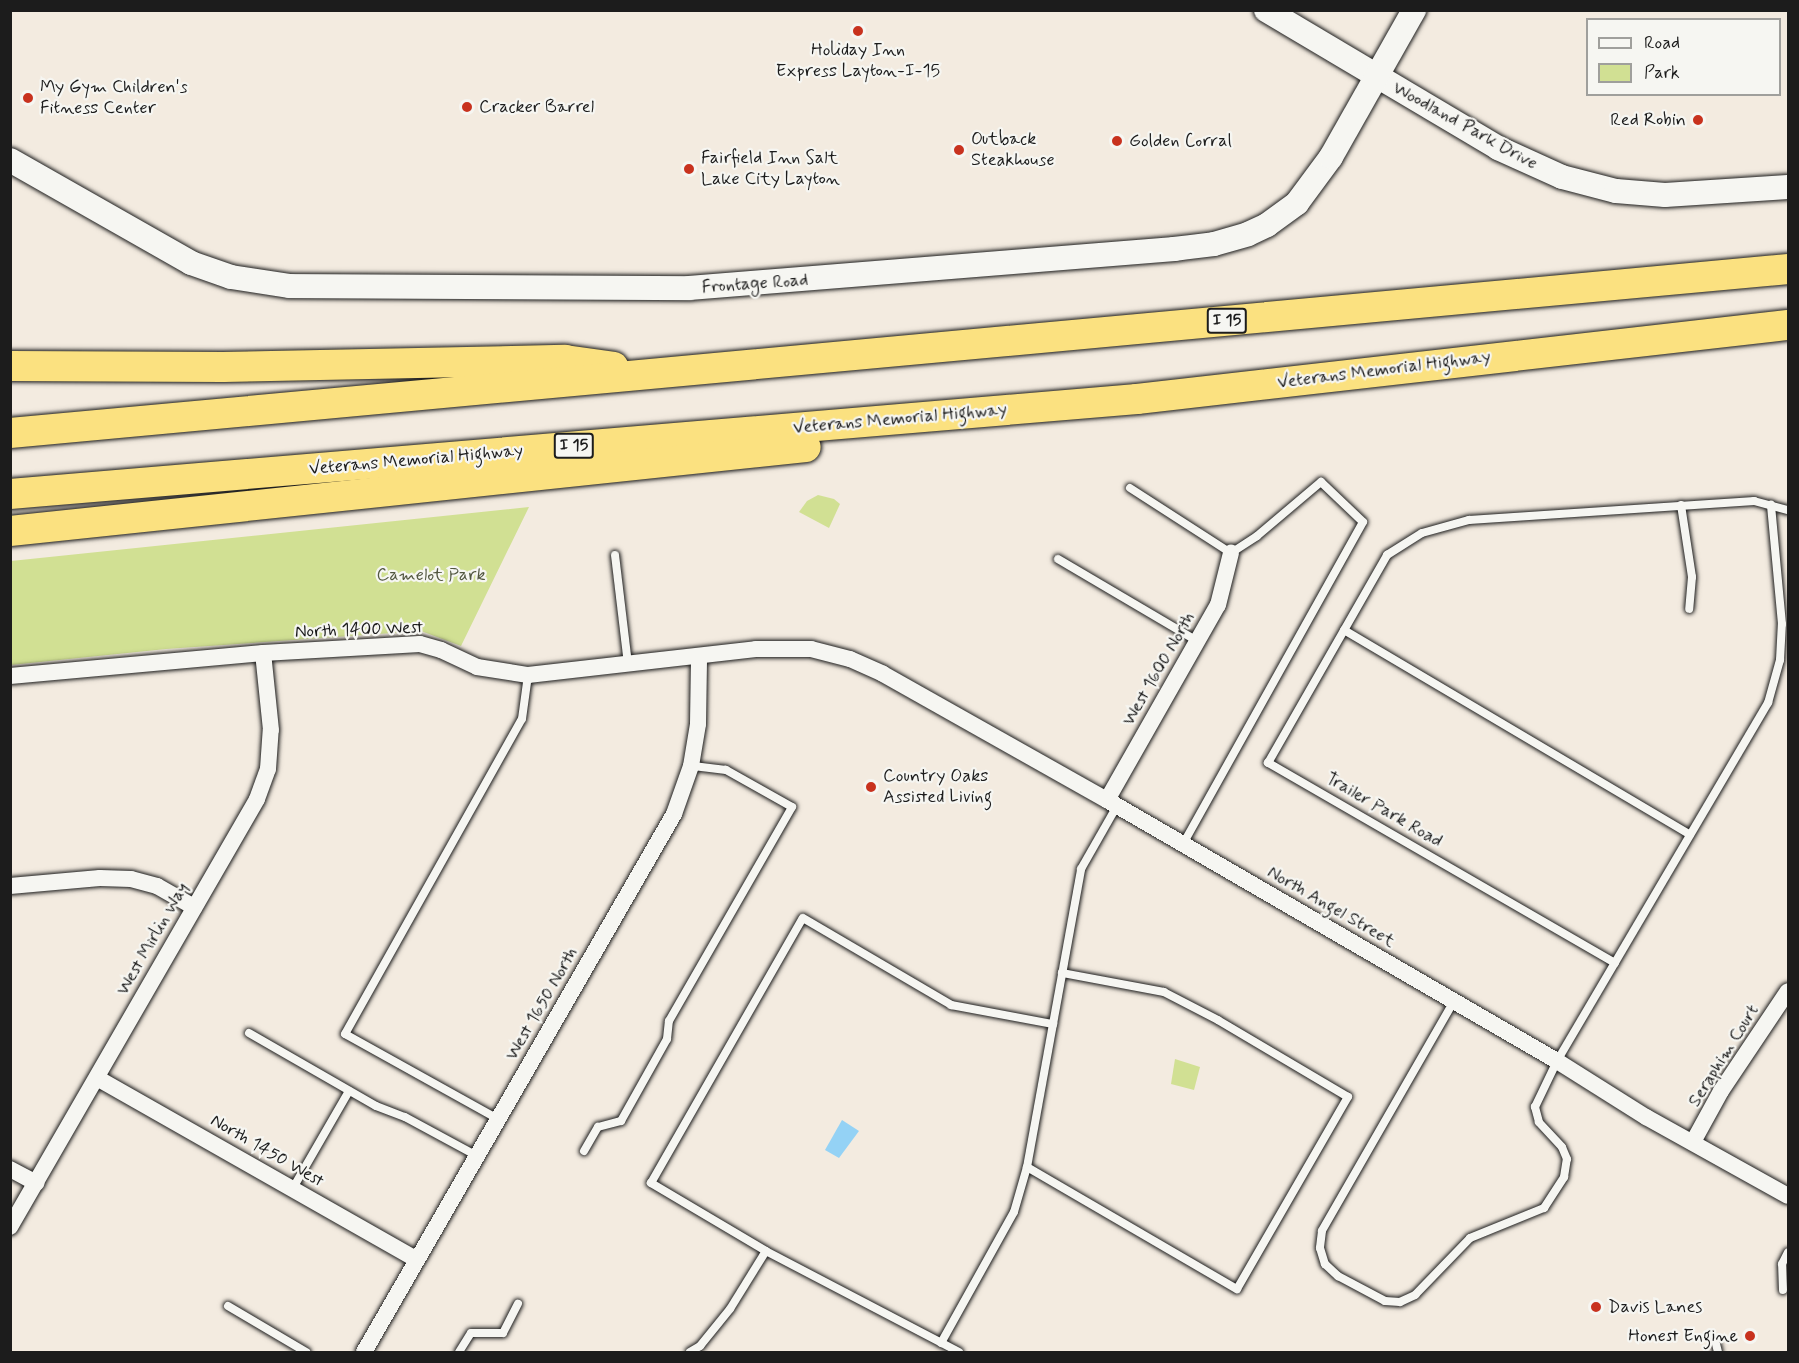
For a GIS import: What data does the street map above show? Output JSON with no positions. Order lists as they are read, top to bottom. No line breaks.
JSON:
{"streets":{"highway":["I 15","Veterans Memorial Highway"],"street":["Woodland Park Drive","Frontage Road","North 1400 West","West 1600 North","North Angel Street","West Mirlin Way","West 1650 North","Seraphim Court","North 1450 West"],"lane":["Trailer Park Road"]},"crossings":[["Woodland Park Drive","Frontage Road"],["North 1400 West","North Angel Street"],["North 1400 West","West Mirlin Way"],["North 1400 West","West 1650 North"],["West 1600 North","North Angel Street"],["North Angel Street","Seraphim Court"],["West Mirlin Way","North 1450 West"],["West 1650 North","North 1450 West"]],"parks":["Camelot Park"],"places":["Holiday Inn Express Layton-I-15","My Gym Children's Fitness Center","Cracker Barrel","Red Robin","Golden Corral","Outback Steakhouse","Fairfield Inn Salt Lake City Layton","Country Oaks Assisted Living","Davis Lanes","Honest Engine"],"legend":["Road","Park"]}
